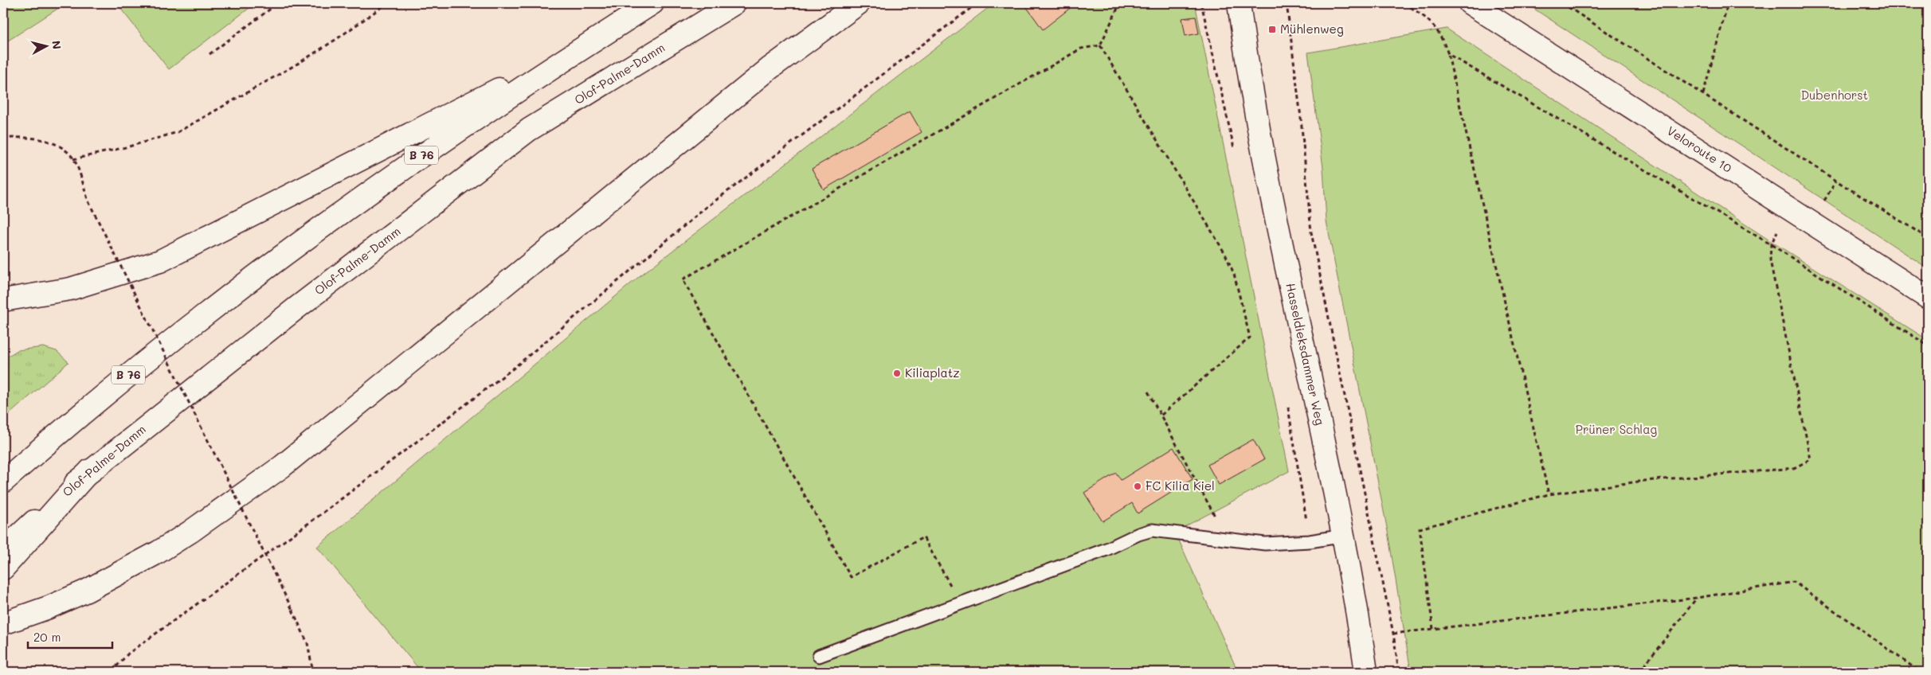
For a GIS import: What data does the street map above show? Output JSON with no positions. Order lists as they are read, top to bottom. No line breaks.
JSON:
{"streets":{"main road":["Olof-Palme-Damm","Veloroute 10","B 76","Hasseldieksdammer Weg"]},"parks":["Dubenhorst","Prüner Schlag"],"places":{"transit":["Mühlenweg"],"other":["Kiliaplatz","FC Kilia Kiel"]},"scale_bar":"20 m","north":"right"}
